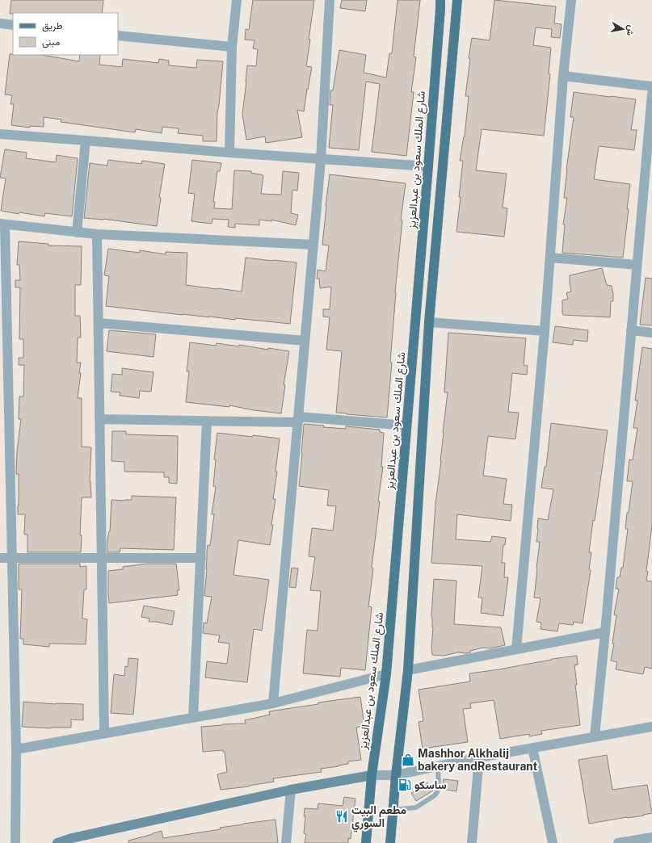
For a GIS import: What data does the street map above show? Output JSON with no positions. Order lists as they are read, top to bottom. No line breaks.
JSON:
{"streets":{"main road":["شارع الملك سعود بن عبدالعزيز"]},"places":{"shop":["Mashhor Alkhalij bakery andRestaurant"],"fuel station":["ساسكو"],"restaurant":["مطعم البيت السوري"]},"legend":["طريق","مبنى"],"north":"right"}
